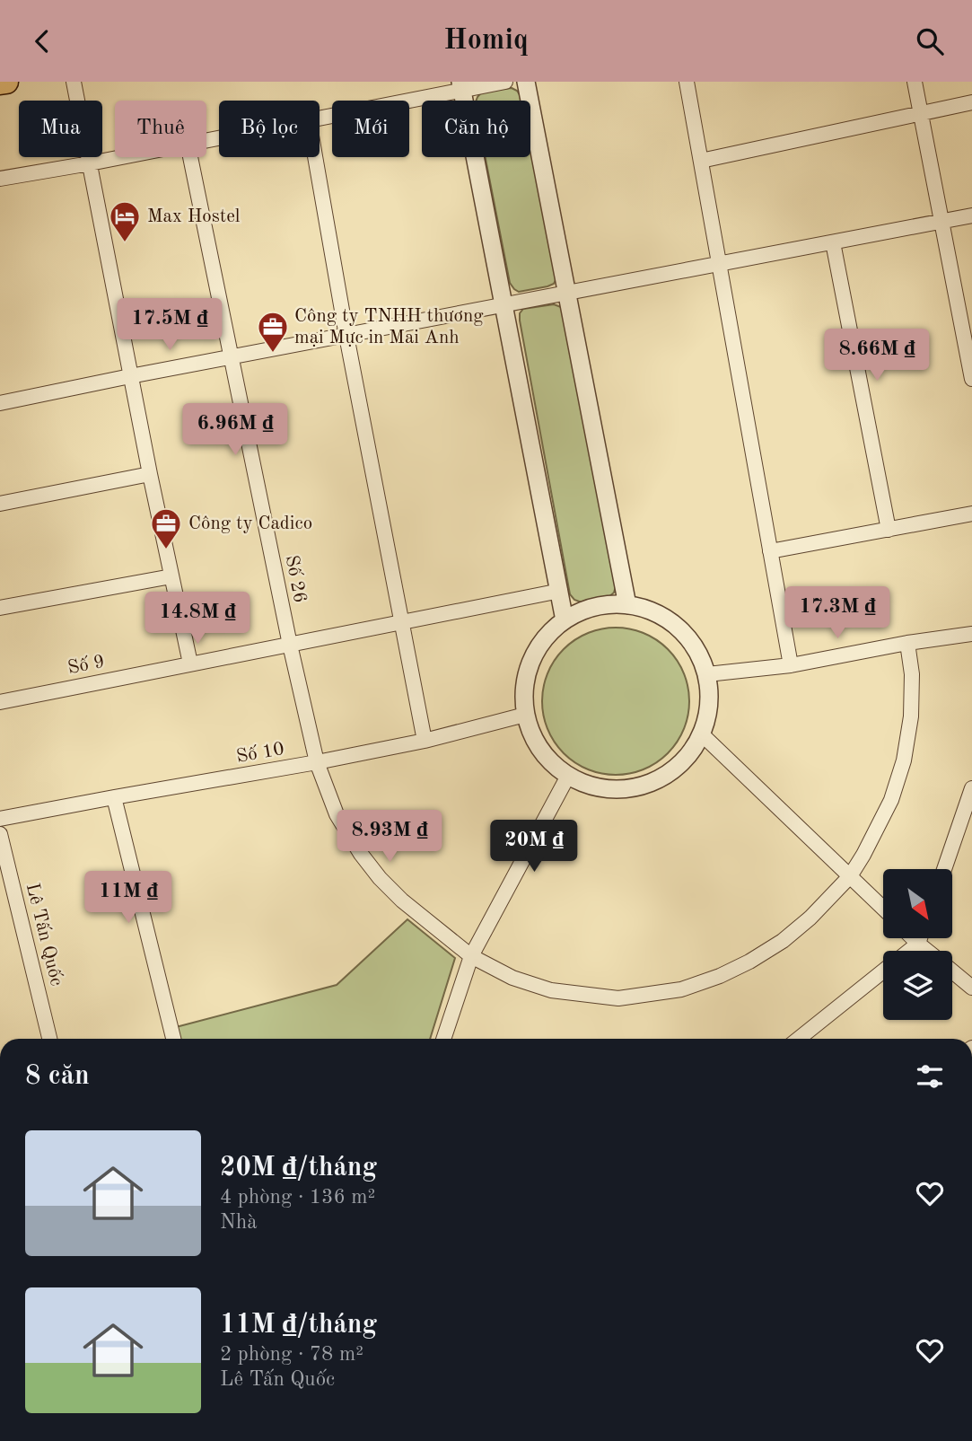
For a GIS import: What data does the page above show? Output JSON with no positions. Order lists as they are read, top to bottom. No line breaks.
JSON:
{"streets":{"street":["Số 26","Số 9","Số 10","Lê Tấn Quốc"]},"crossings":[["Số 26","Số 9"],["Số 26","Số 10"]],"places":{"hotel":["Max Hostel"],"office":["Công ty TNHH thương mại Mực in Mai Anh","Công ty Cadico"]},"north":"bottom right","page":{"header":"Homiq","chip":["Mua","Thuê","Bộ lọc","Mới","Căn hộ"],"price":["17.5M ₫","8.66M ₫","6.96M ₫","17.3M ₫","14.8M ₫","8.93M ₫","20M ₫","11M ₫"],"heading":"8 căn","list":[{"name":"20M ₫/tháng","note":"4 phòng · 136 m² · Nhà"},{"name":"11M ₫/tháng","note":"2 phòng · 78 m² · Lê Tấn Quốc"}]}}
